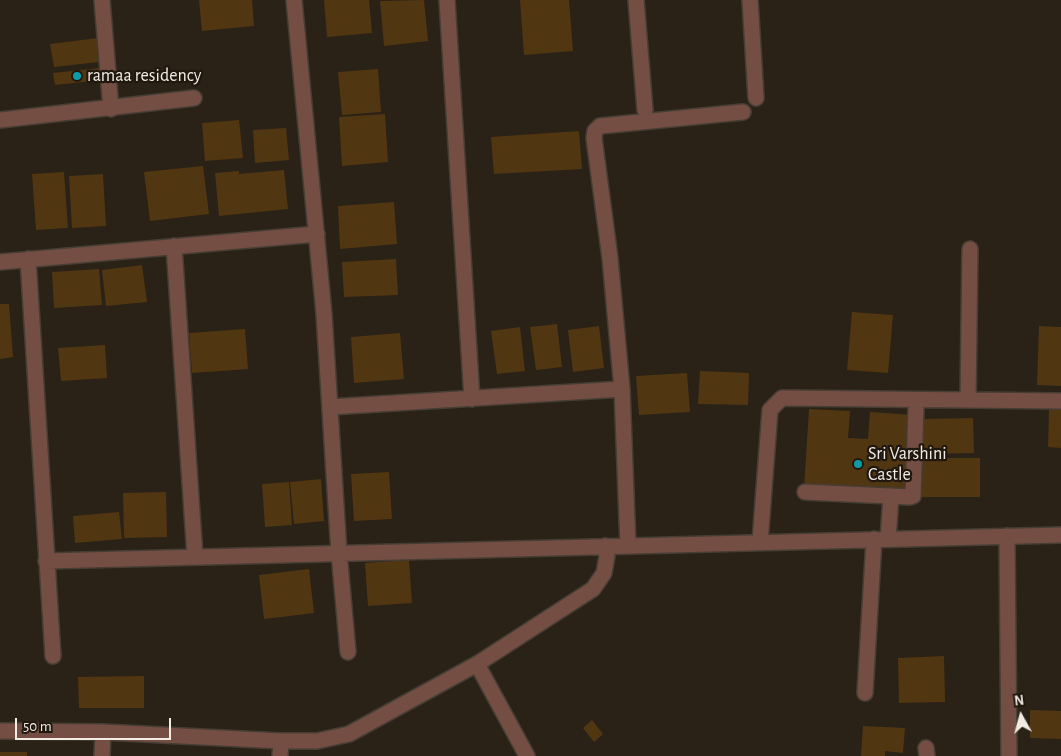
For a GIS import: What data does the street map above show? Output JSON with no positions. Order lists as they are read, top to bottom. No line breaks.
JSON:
{"places":["ramaa residency","Sri Varshini Castle"],"scale_bar":"50 m","north":"top"}
